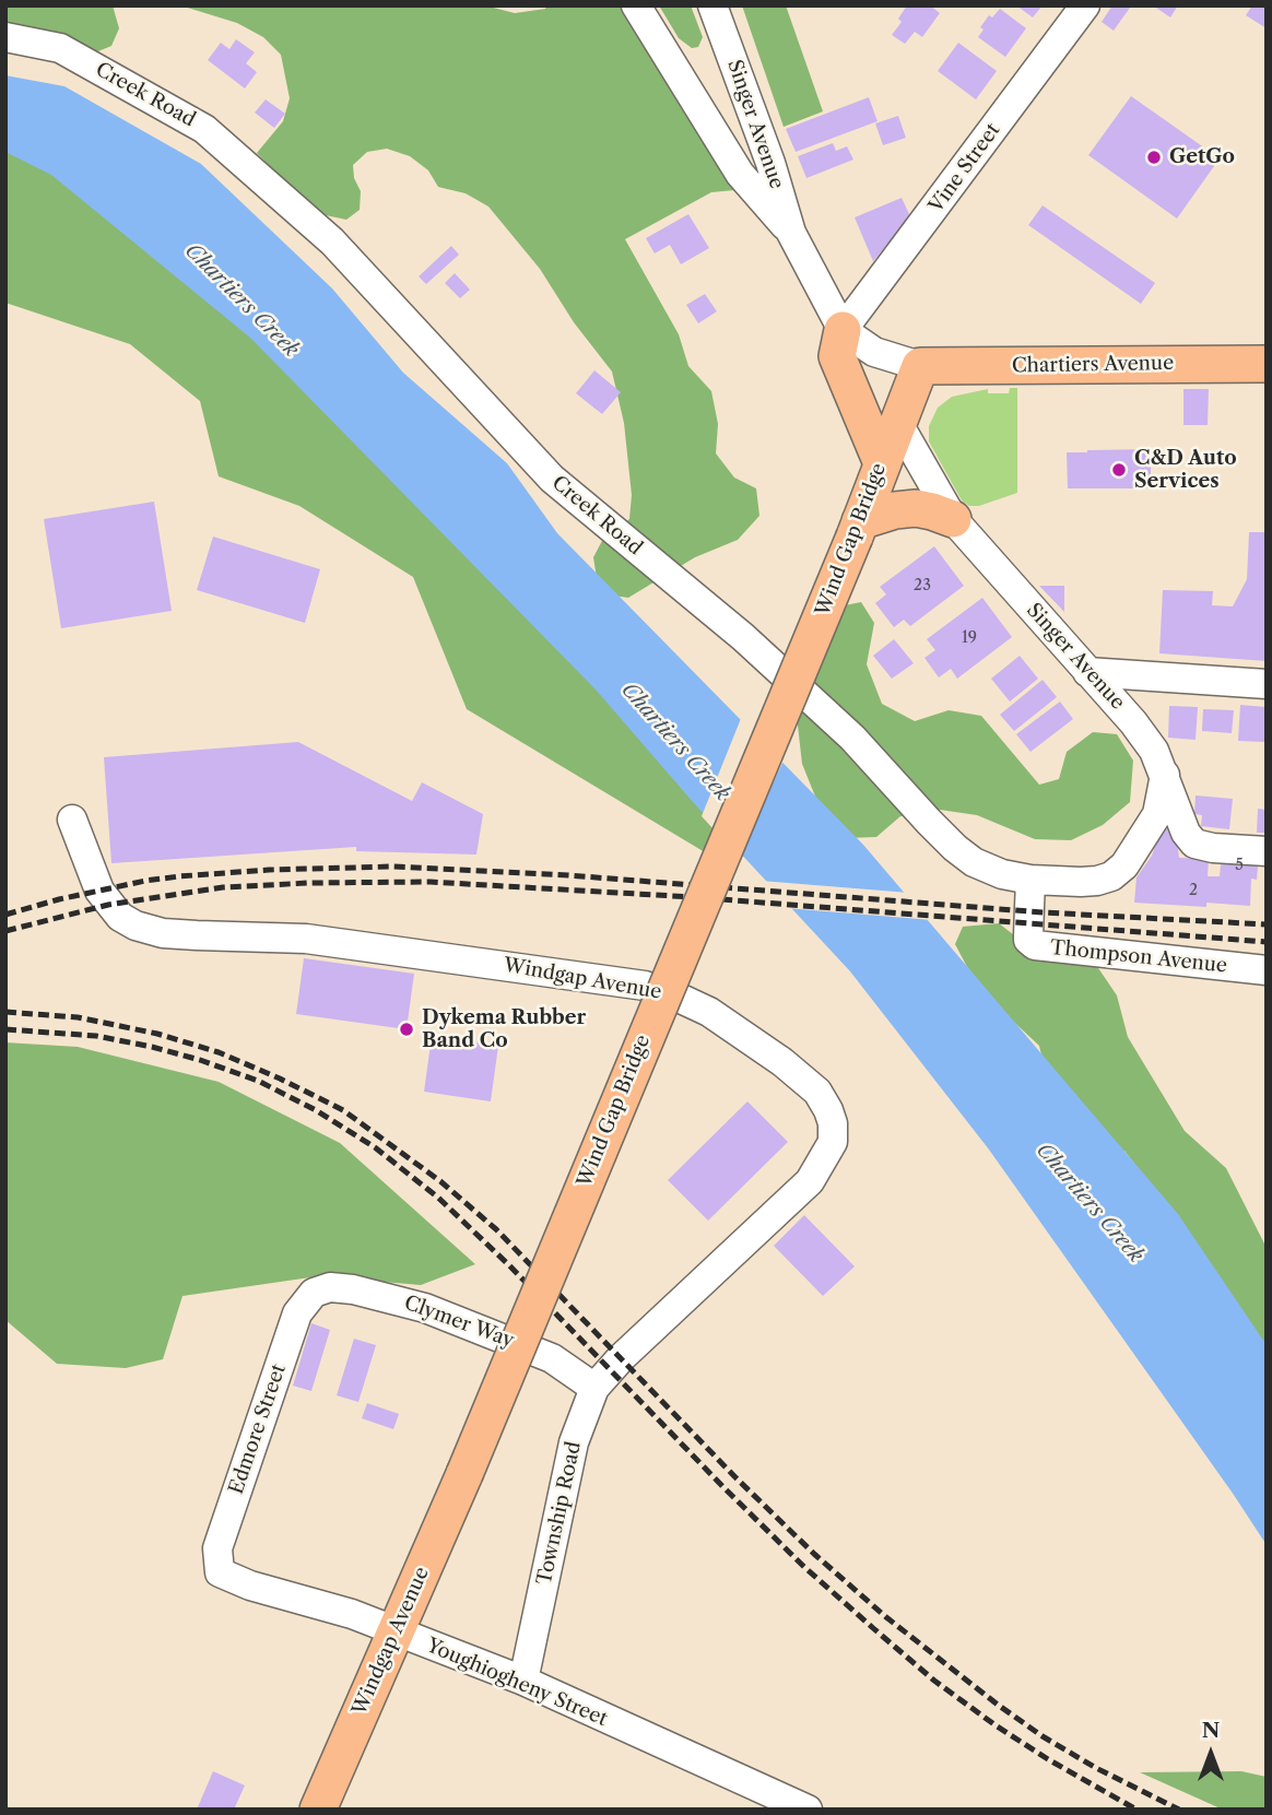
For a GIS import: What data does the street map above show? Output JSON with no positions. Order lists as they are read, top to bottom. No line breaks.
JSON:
{"streets":{"main road":["Chartiers Avenue","Wind Gap Bridge","Windgap Avenue"],"street":["Creek Road","Singer Avenue","Vine Street","Thompson Avenue","Clymer Way","Edmore Street","Township Road","Youghiogheny Street"]},"crossings":[["Creek Road","Singer Avenue"],["Creek Road","Thompson Avenue"],["Singer Avenue","Vine Street"],["Singer Avenue","Chartiers Avenue"],["Singer Avenue","Wind Gap Bridge"],["Chartiers Avenue","Wind Gap Bridge"],["Wind Gap Bridge","Windgap Avenue"],["Windgap Avenue","Township Road"],["Windgap Avenue","Youghiogheny Street"],["Clymer Way","Edmore Street"],["Clymer Way","Township Road"],["Edmore Street","Youghiogheny Street"],["Township Road","Youghiogheny Street"]],"water":["Chartiers Creek"],"places":["GetGo","C&D Auto Services","Dykema Rubber Band Co"],"house_numbers":["23","19","5","2"],"north":"top"}
